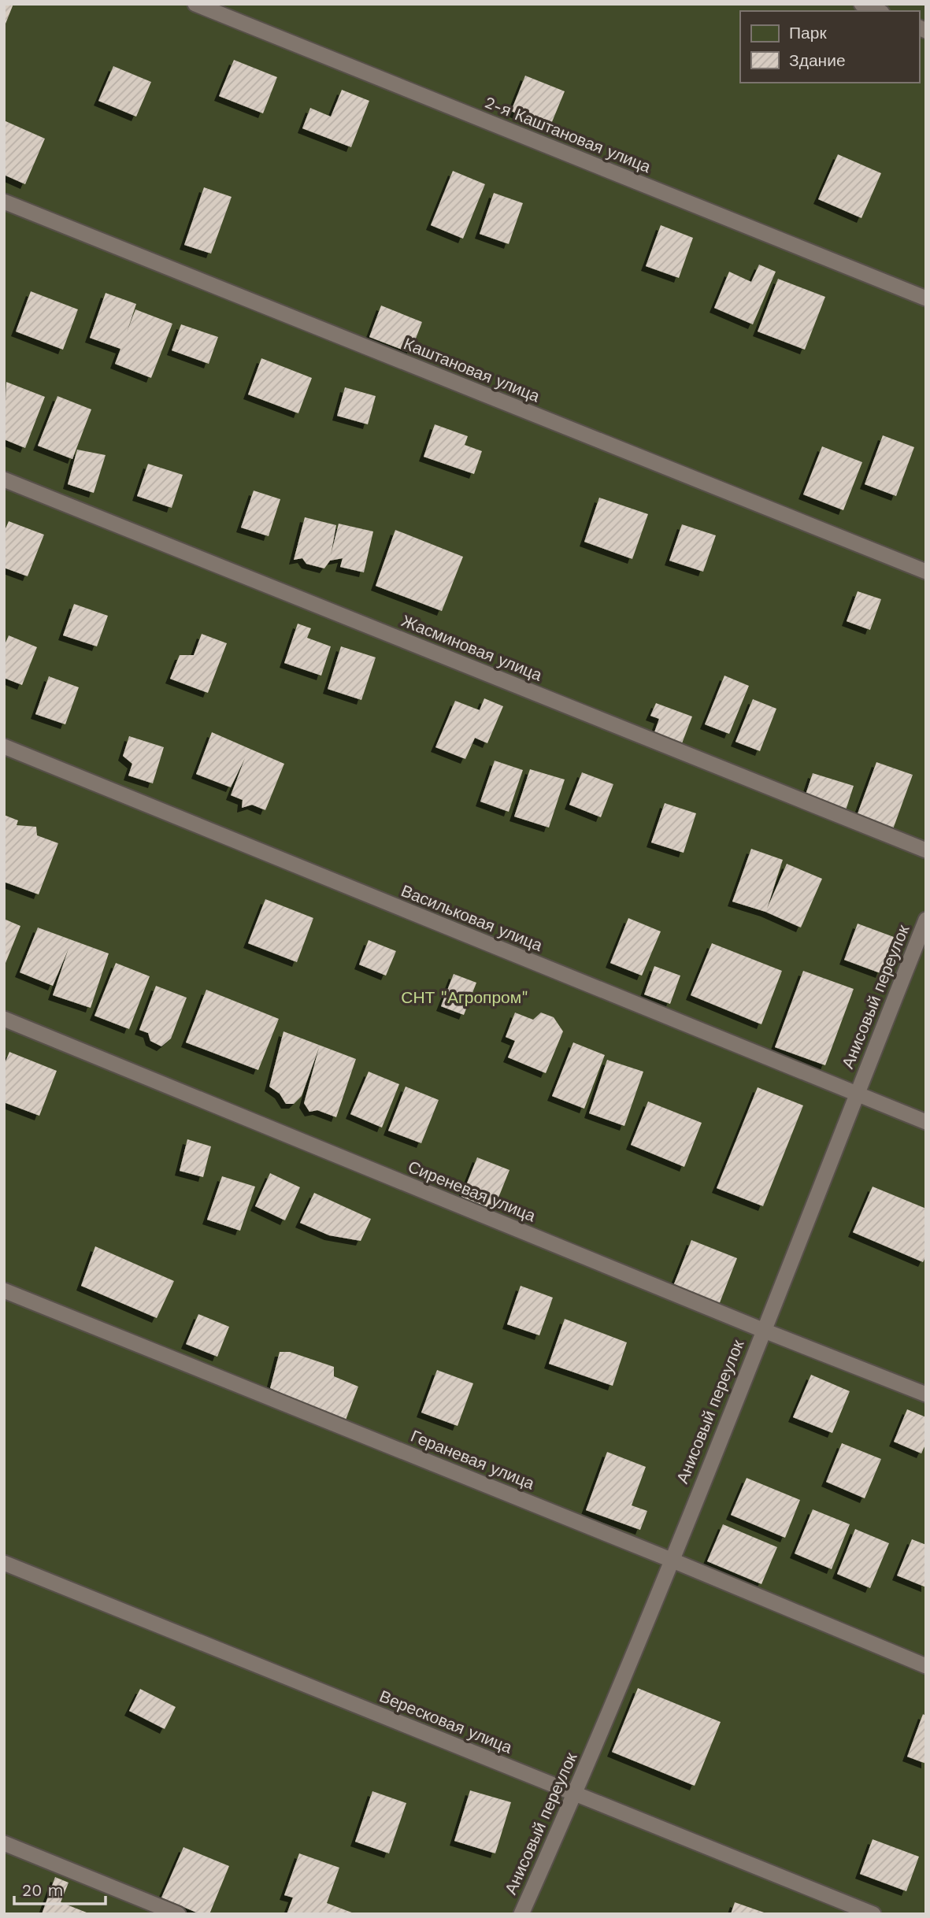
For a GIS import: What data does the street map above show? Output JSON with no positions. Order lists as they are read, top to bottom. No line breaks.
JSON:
{"streets":{"lane":["2-я Каштановая улица","Каштановая улица","Жасминовая улица","Васильковая улица","Анисовый переулок","Сиреневая улица","Гераневая улица","Вересковая улица"]},"crossings":[["Васильковая улица","Анисовый переулок"],["Анисовый переулок","Сиреневая улица"],["Анисовый переулок","Гераневая улица"],["Анисовый переулок","Вересковая улица"]],"parks":["СНТ \"Агропром\""],"legend":["Парк","Здание"],"scale_bar":"20 m"}
